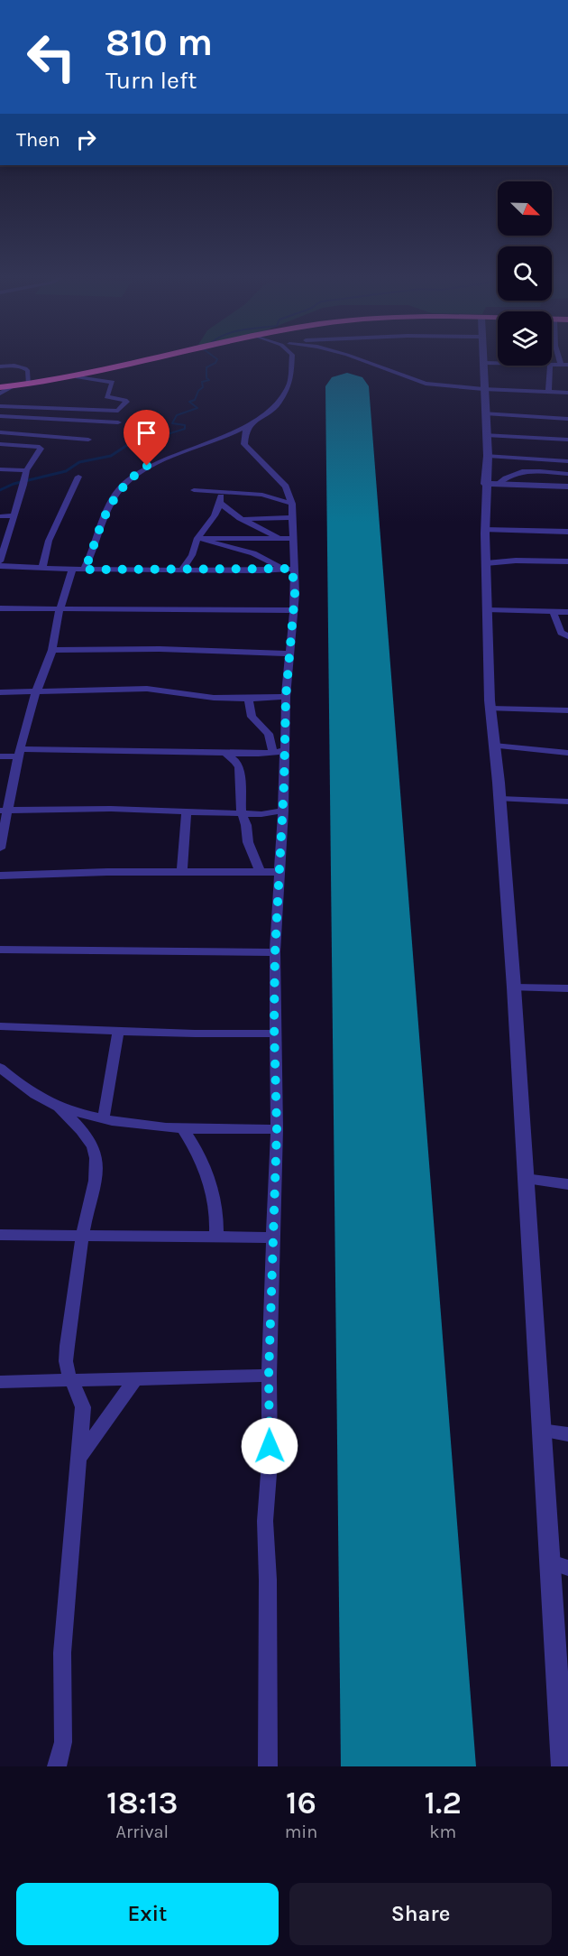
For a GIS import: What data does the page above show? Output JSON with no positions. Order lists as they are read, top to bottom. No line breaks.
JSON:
{"north":"bottom right","page":{"turn":["810 m","Turn left"],"then":"Then","eta":["18:13","Arrival","16","min","1.2","km"],"buttons":["Exit","Share"]}}
